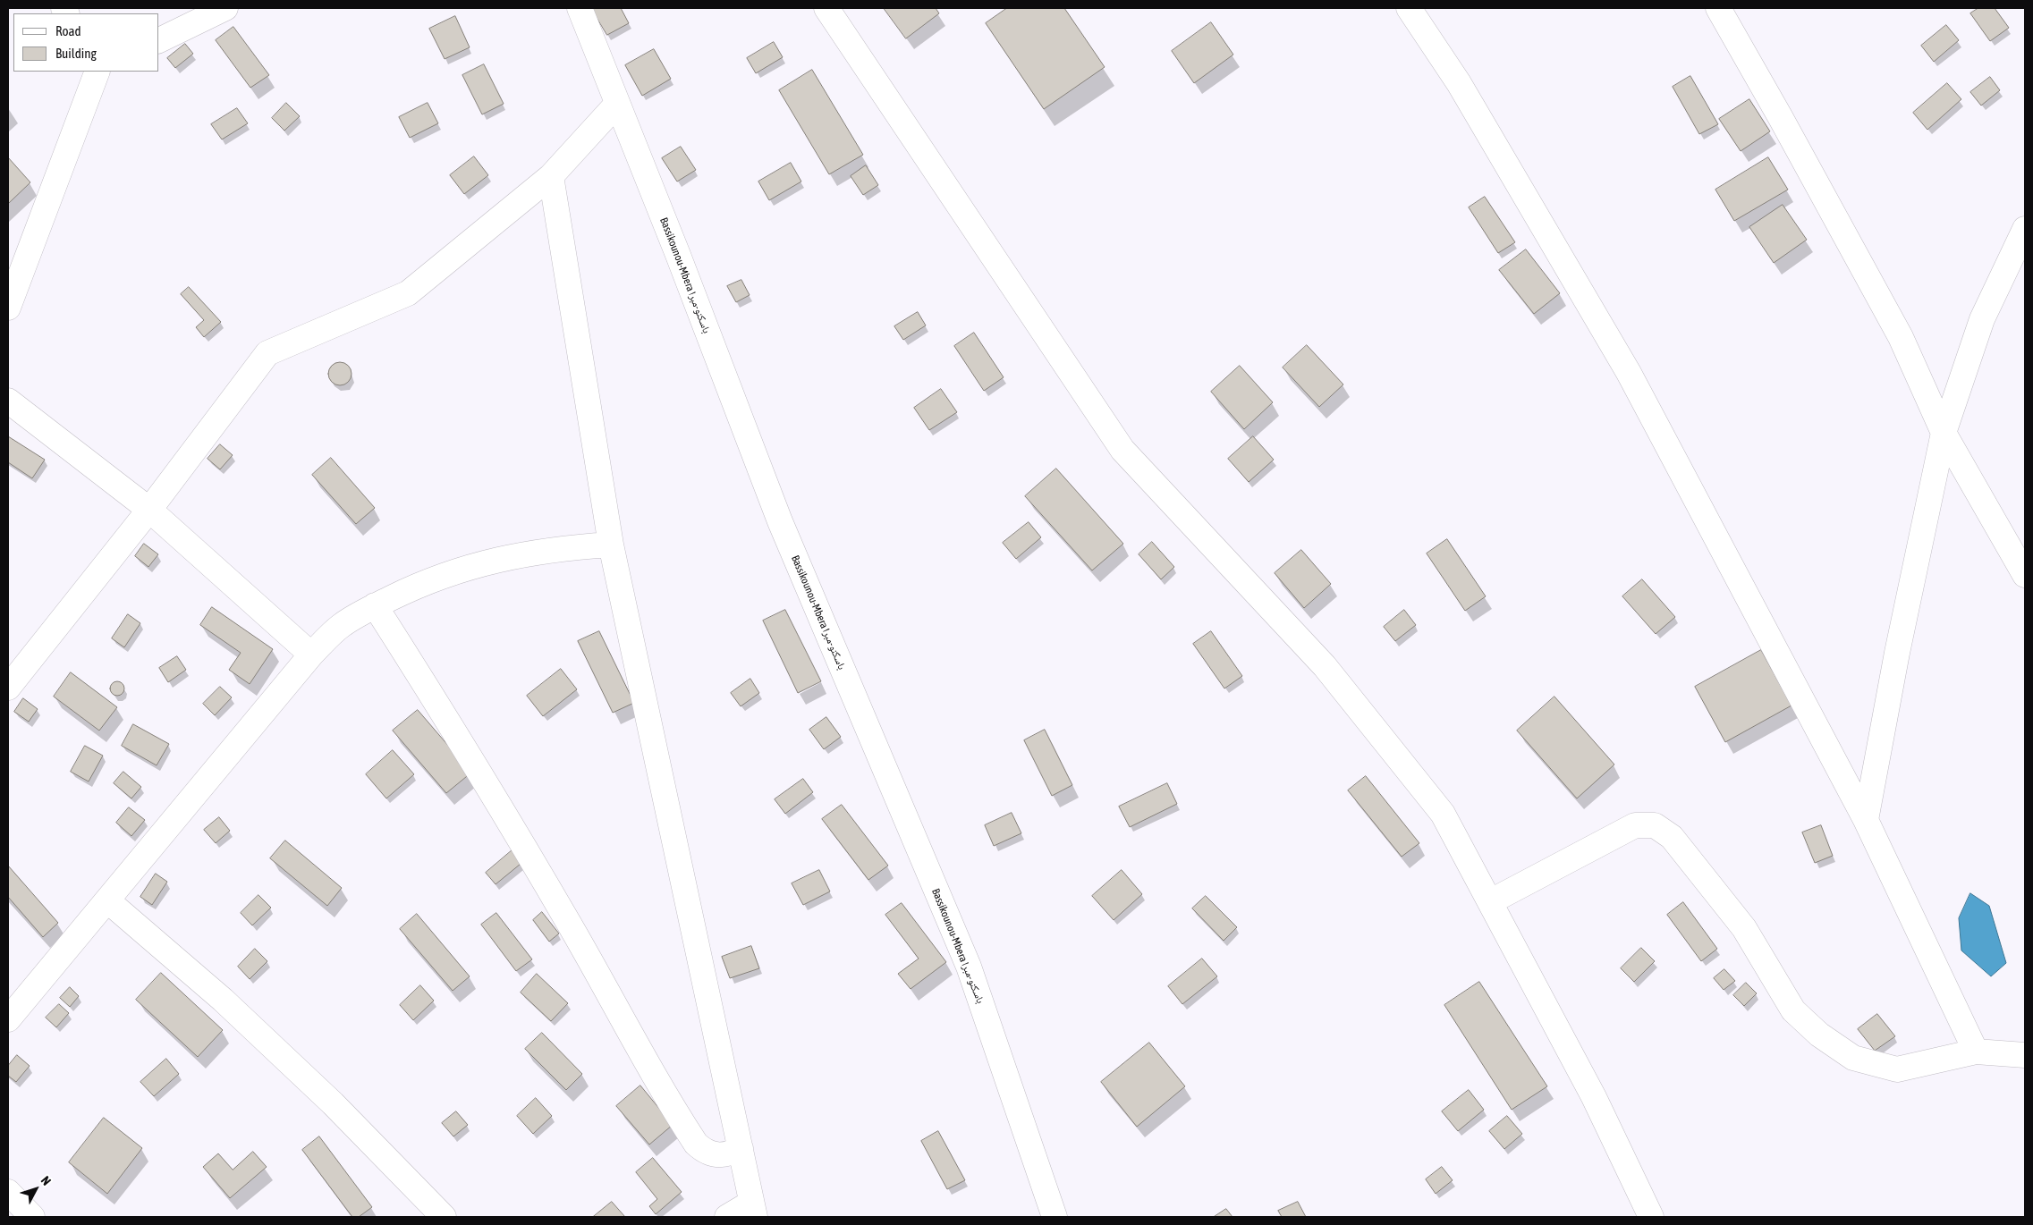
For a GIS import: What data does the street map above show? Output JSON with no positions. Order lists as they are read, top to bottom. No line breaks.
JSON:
{"streets":{"street":["Bassikounou-Mbera باسكنو-مبرا"]},"legend":["Road","Building"],"north":"top right"}
